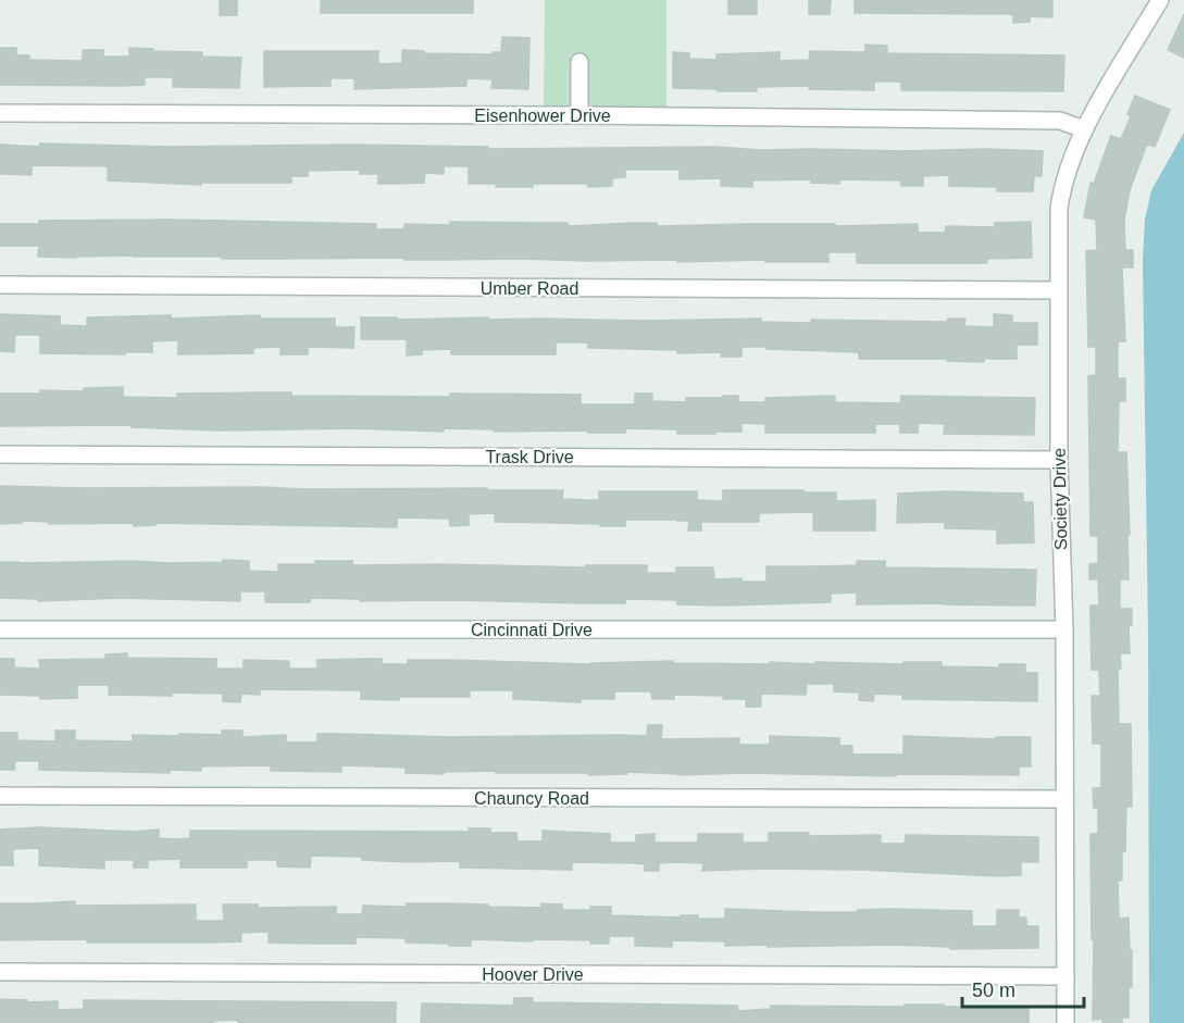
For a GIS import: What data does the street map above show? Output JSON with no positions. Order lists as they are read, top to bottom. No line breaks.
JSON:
{"streets":{"street":["Eisenhower Drive","Umber Road","Trask Drive","Society Drive","Cincinnati Drive","Chauncy Road","Hoover Drive"]},"crossings":[["Eisenhower Drive","Society Drive"],["Umber Road","Society Drive"],["Trask Drive","Society Drive"],["Society Drive","Cincinnati Drive"],["Society Drive","Chauncy Road"],["Society Drive","Hoover Drive"]],"scale_bar":"50 m"}
